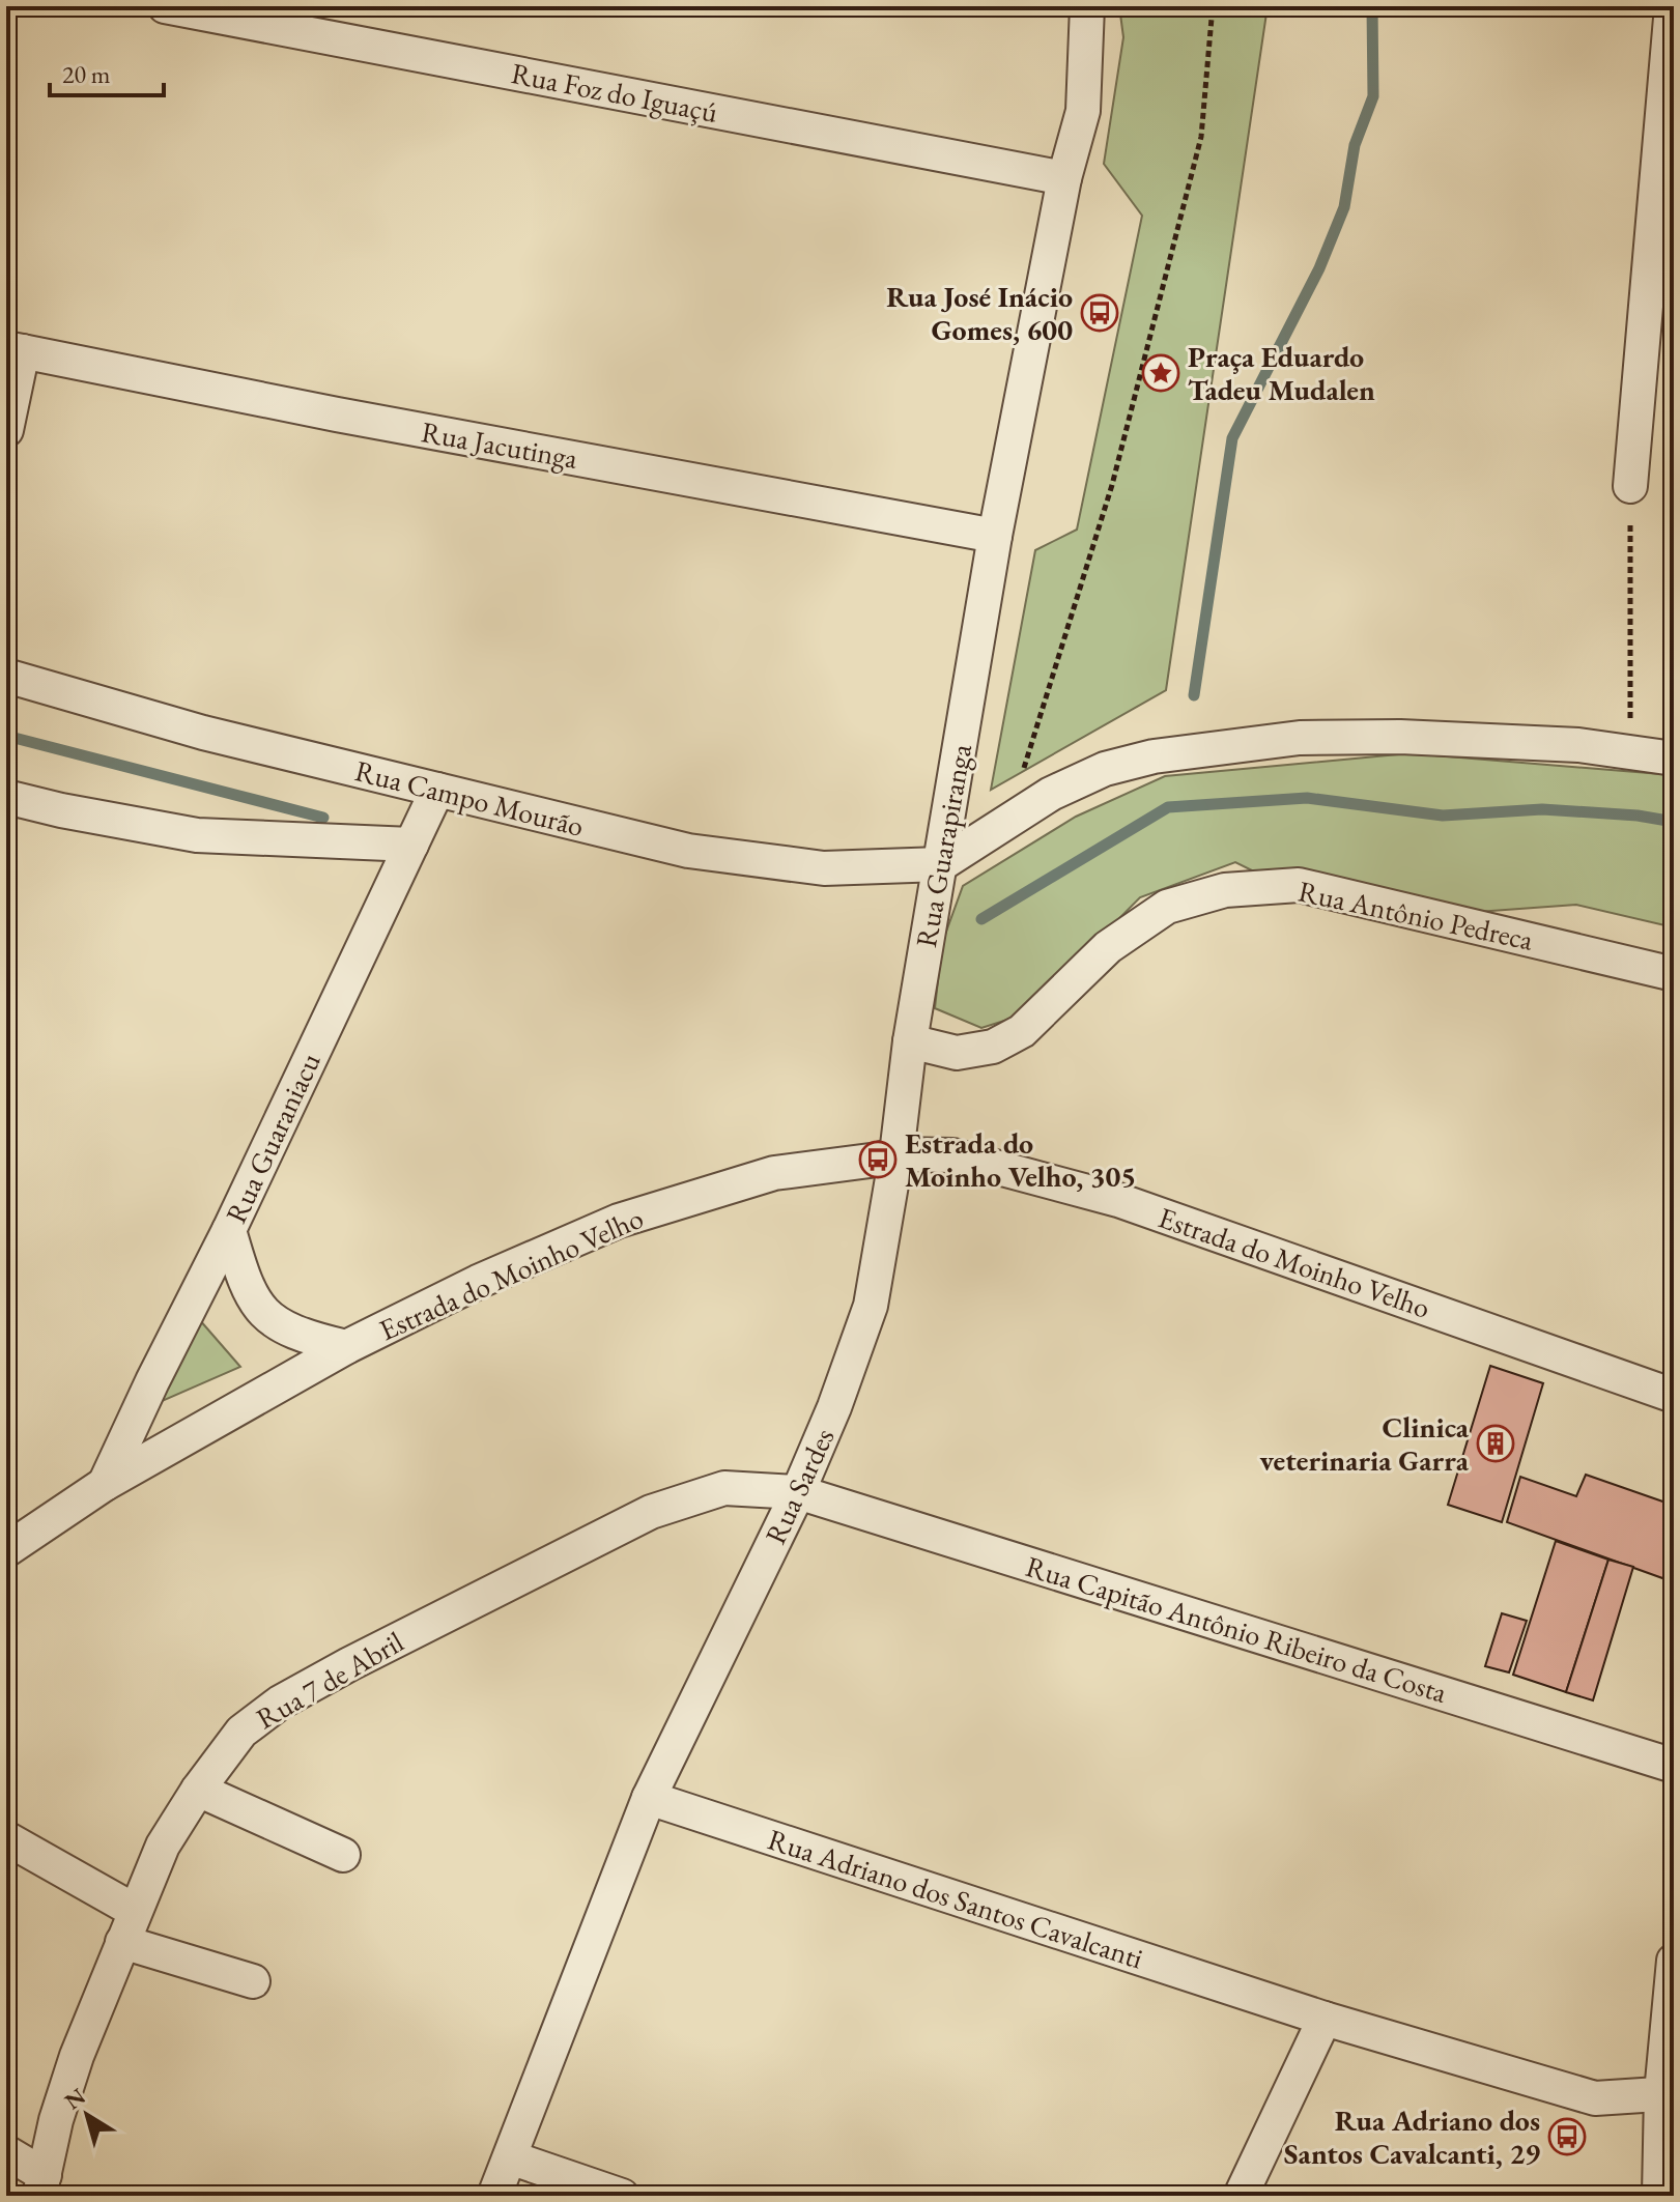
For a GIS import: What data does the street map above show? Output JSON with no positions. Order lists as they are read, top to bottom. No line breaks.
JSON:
{"streets":{"street":["Rua Foz do Iguaçú","Rua Jacutinga","Rua Campo Mourão","Rua Guarapiranga","Rua Antônio Pedreca","Rua Guaraniacu","Estrada do Moinho Velho","Rua Sardes","Rua Capitão Antônio Ribeiro da Costa","Rua 7 de Abril","Rua Adriano dos Santos Cavalcanti"]},"crossings":[["Rua Foz do Iguaçú","Rua Guarapiranga"],["Rua Jacutinga","Rua Guarapiranga"],["Rua Campo Mourão","Rua Guarapiranga"],["Rua Campo Mourão","Rua Guaraniacu"],["Rua Guarapiranga","Rua Antônio Pedreca"],["Rua Guarapiranga","Estrada do Moinho Velho"],["Rua Guarapiranga","Rua Sardes"],["Rua Guaraniacu","Estrada do Moinho Velho"],["Estrada do Moinho Velho","Rua Sardes"],["Rua Sardes","Rua Capitão Antônio Ribeiro da Costa"],["Rua Sardes","Rua 7 de Abril"],["Rua Sardes","Rua Adriano dos Santos Cavalcanti"],["Rua Capitão Antônio Ribeiro da Costa","Rua 7 de Abril"]],"places":{"bus stop":["Rua José Inácio Gomes, 600","Estrada do Moinho Velho, 305","Rua Adriano dos Santos Cavalcanti, 29"],"place":["Praça Eduardo Tadeu Mudalen"],"building":["Clinica veterinaria Garra"]},"scale_bar":"20 m","north":"top left"}
